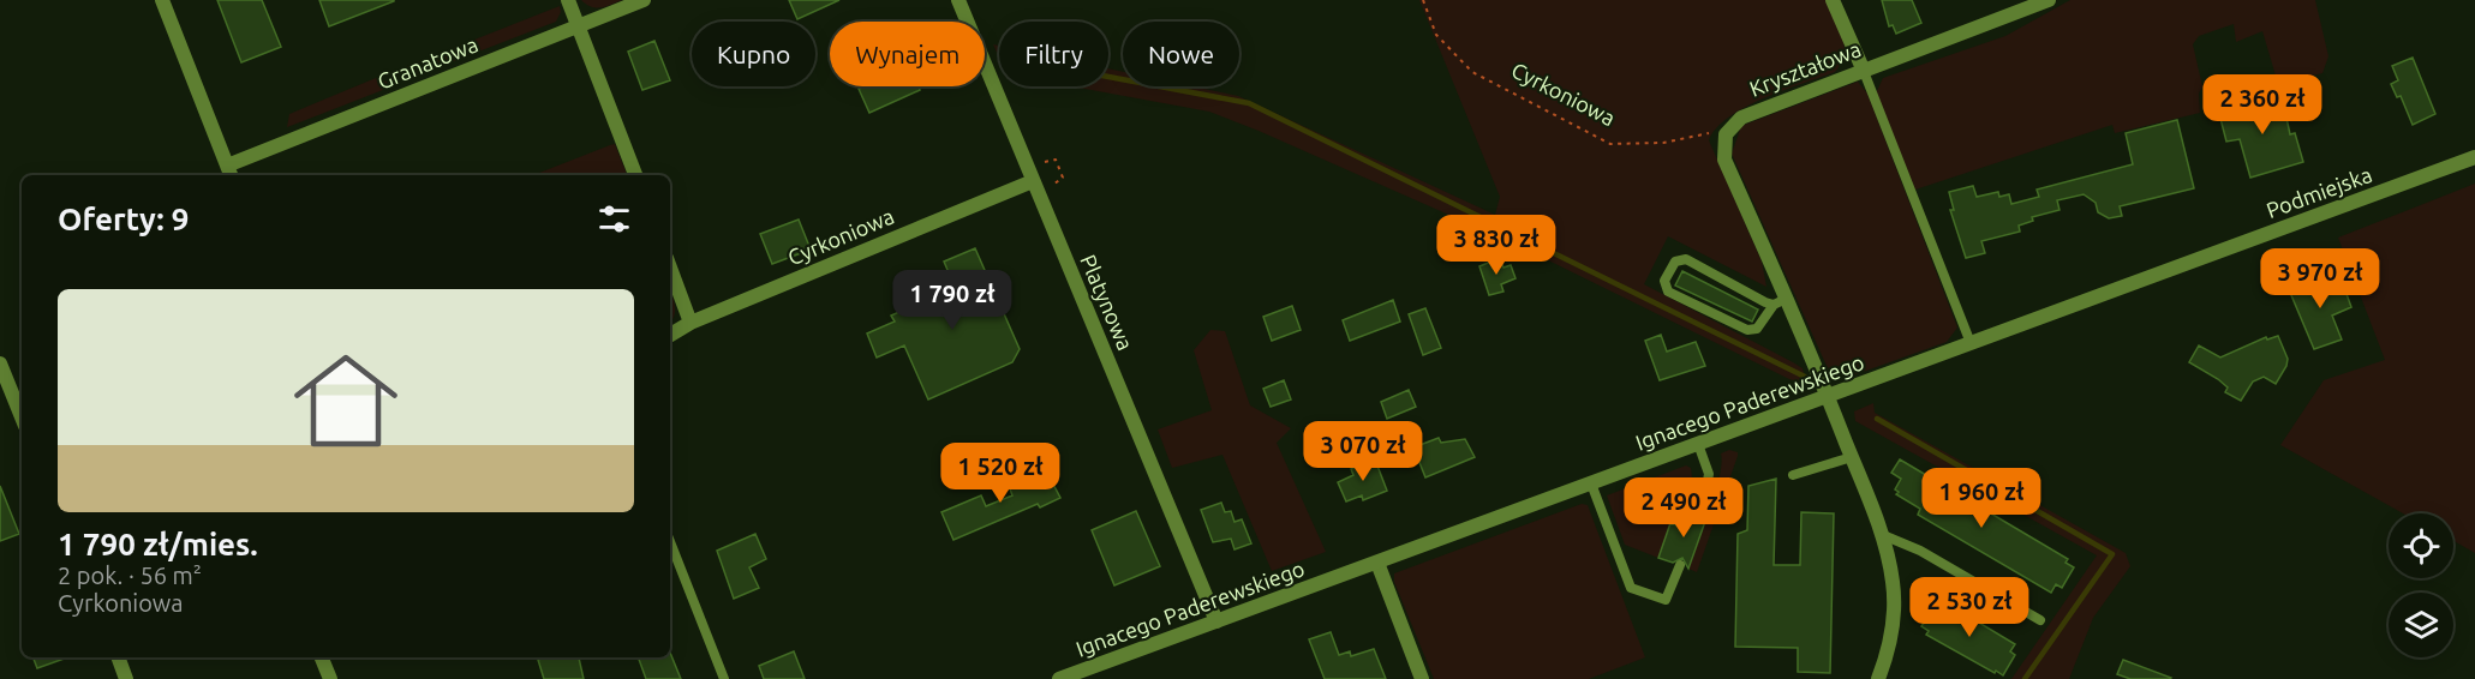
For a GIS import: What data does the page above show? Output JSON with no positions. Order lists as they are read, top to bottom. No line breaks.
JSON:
{"streets":{"street":["Granatowa","Kryształowa","Cyrkoniowa","Podmiejska","Platynowa","Ignacego Paderewskiego"]},"crossings":[["Kryształowa","Cyrkoniowa"],["Cyrkoniowa","Platynowa"],["Podmiejska","Ignacego Paderewskiego"],["Platynowa","Ignacego Paderewskiego"]],"page":{"chip":["Kupno","Wynajem","Filtry","Nowe"],"price":["2 360 zł","3 830 zł","3 970 zł","1 790 zł","3 070 zł","1 520 zł","1 960 zł","2 490 zł","2 530 zł"],"heading":"Oferty: 9","list":[{"name":"1 790 zł/mies.","note":"2 pok. · 56 m² · Cyrkoniowa"}]}}
